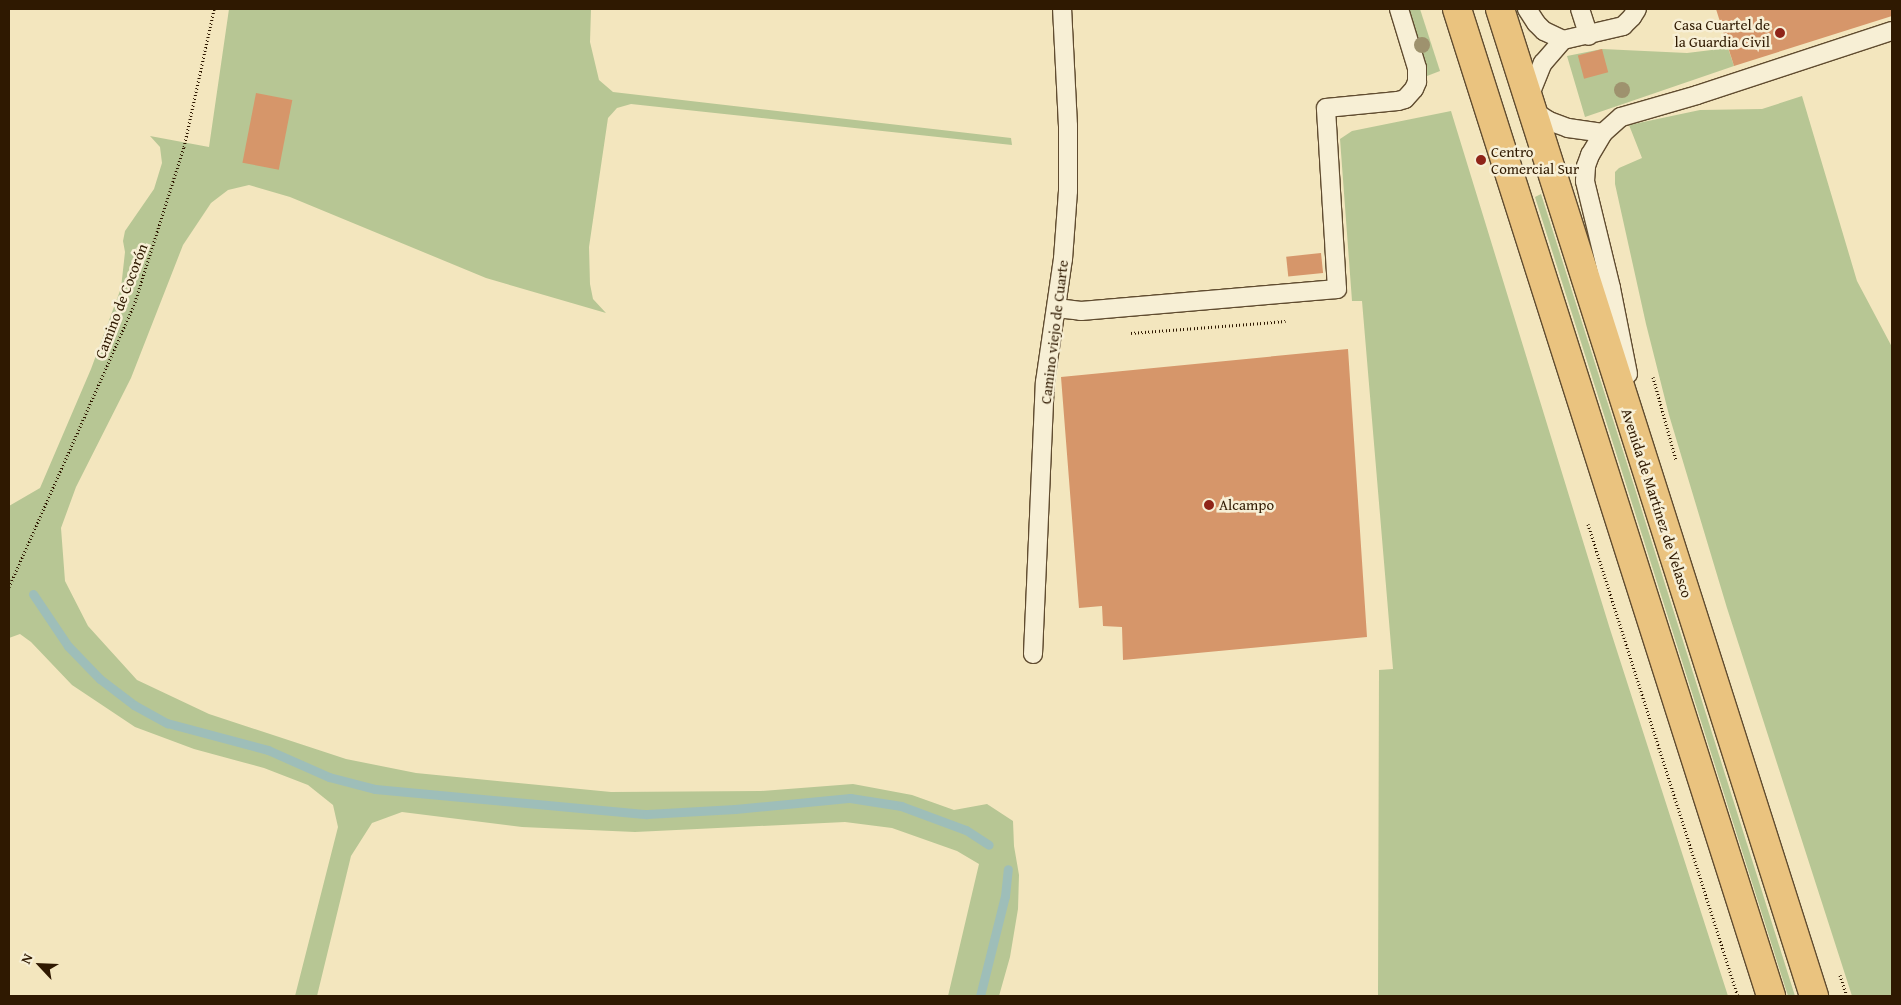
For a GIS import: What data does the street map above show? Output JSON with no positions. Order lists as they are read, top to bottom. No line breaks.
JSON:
{"streets":{"highway":["Avenida de Martínez de Velasco"],"lane":["Camino viejo de Cuarte"],"path":["Camino de Cocorón"]},"places":["Casa Cuartel de la Guardia Civil","Centro Comercial Sur","Alcampo"],"north":"top left"}
